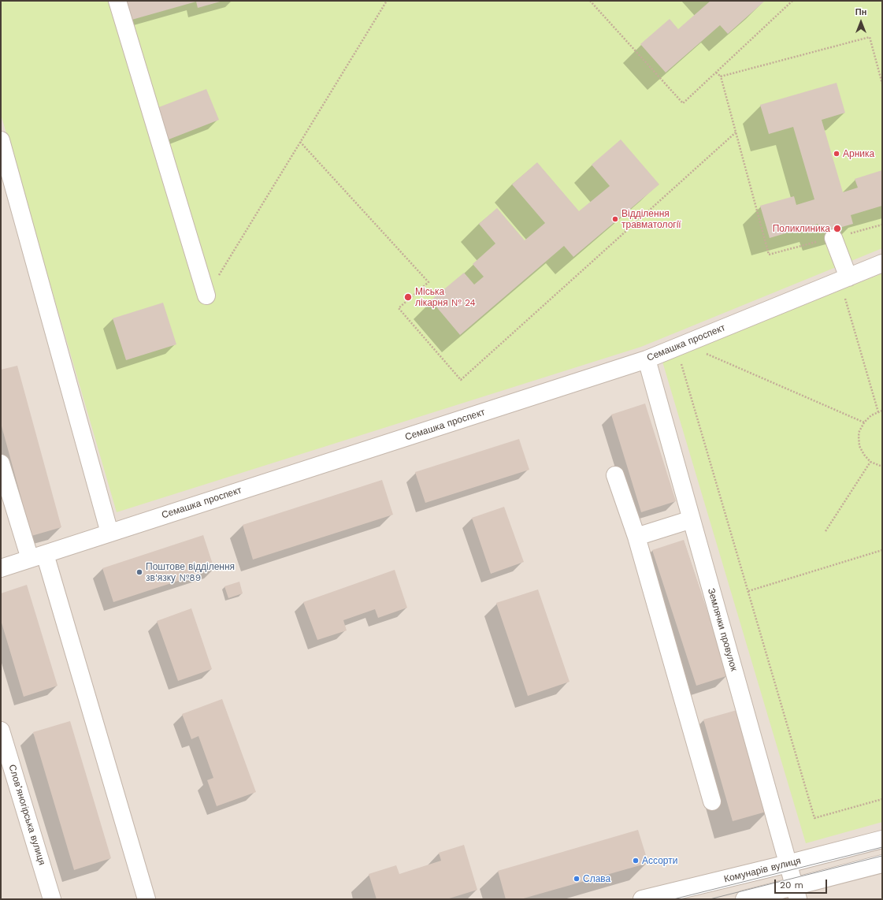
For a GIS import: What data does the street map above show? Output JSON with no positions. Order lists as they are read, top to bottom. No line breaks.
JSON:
{"streets":{"street":["Семашка проспект","Землячки провулок","Слов’яногірська вулиця","Комунарів вулиця"]},"crossings":[["Семашка проспект","Землячки провулок"],["Землячки провулок","Комунарів вулиця"]],"places":["Арника","Відділення травматології","Поликлиника","Міська лікарня № 24","Поштове відділення зв'язку №89","Ассорти","Слава"],"scale_bar":"20 m","north":"top"}
